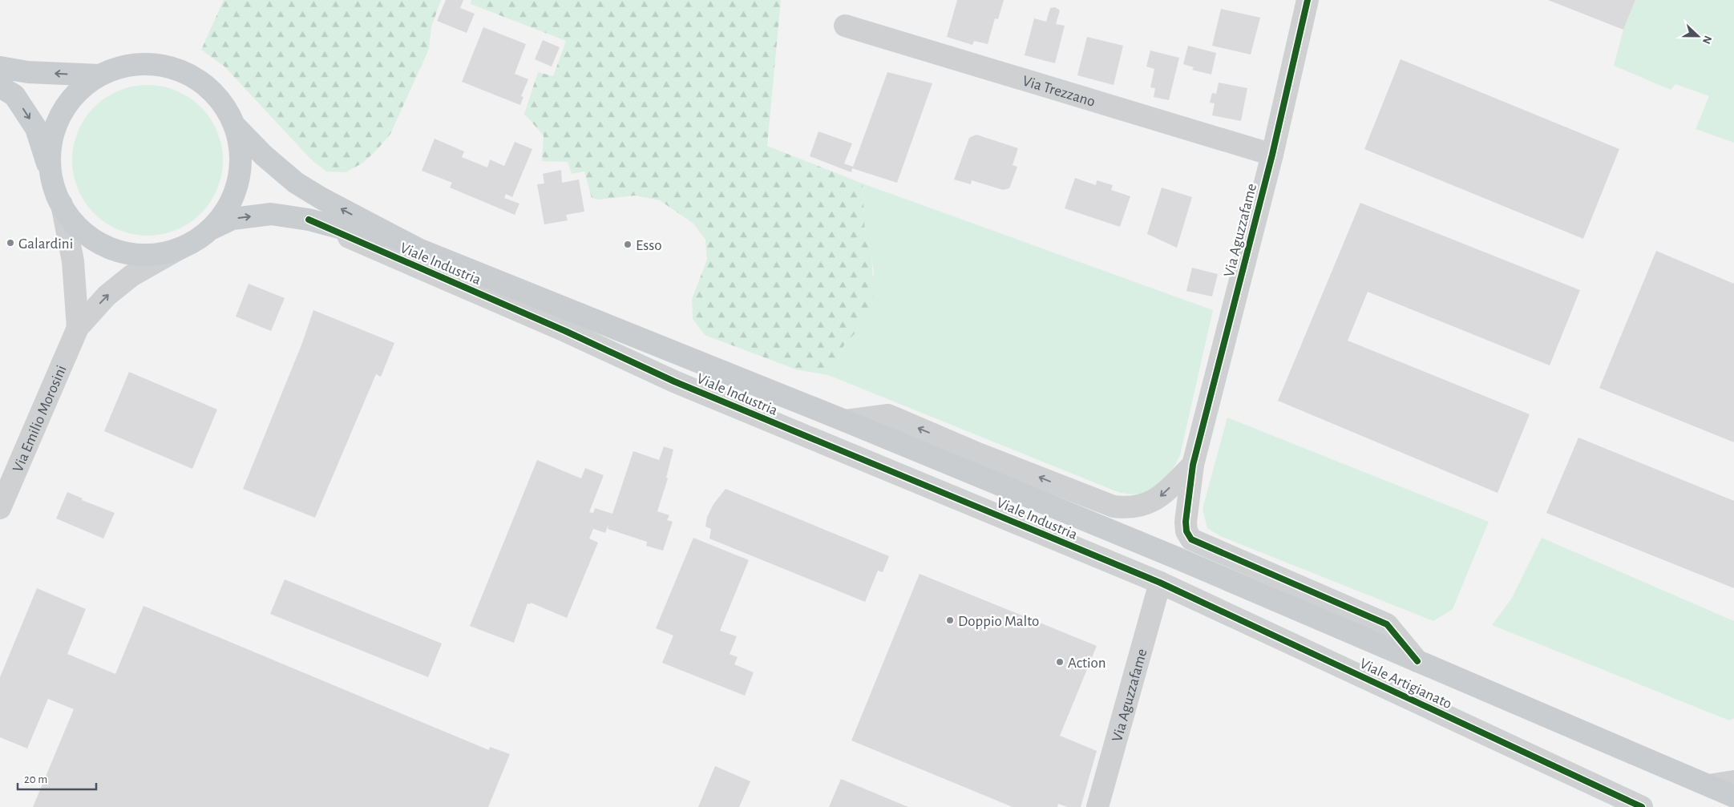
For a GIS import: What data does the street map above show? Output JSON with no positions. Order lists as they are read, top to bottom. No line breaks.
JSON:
{"streets":{"main road":["Viale Industria","Viale Artigianato"],"street":["Via Trezzano","Via Aguzzafame","Via Emilio Morosini"]},"crossings":[["Via Trezzano","Via Aguzzafame"],["Via Aguzzafame","Viale Industria"],["Via Aguzzafame","Viale Artigianato"],["Viale Industria","Via Emilio Morosini"],["Viale Industria","Viale Artigianato"]],"places":["Galardini","Esso","Doppio Malto","Action"],"scale_bar":"20 m","north":"right"}
